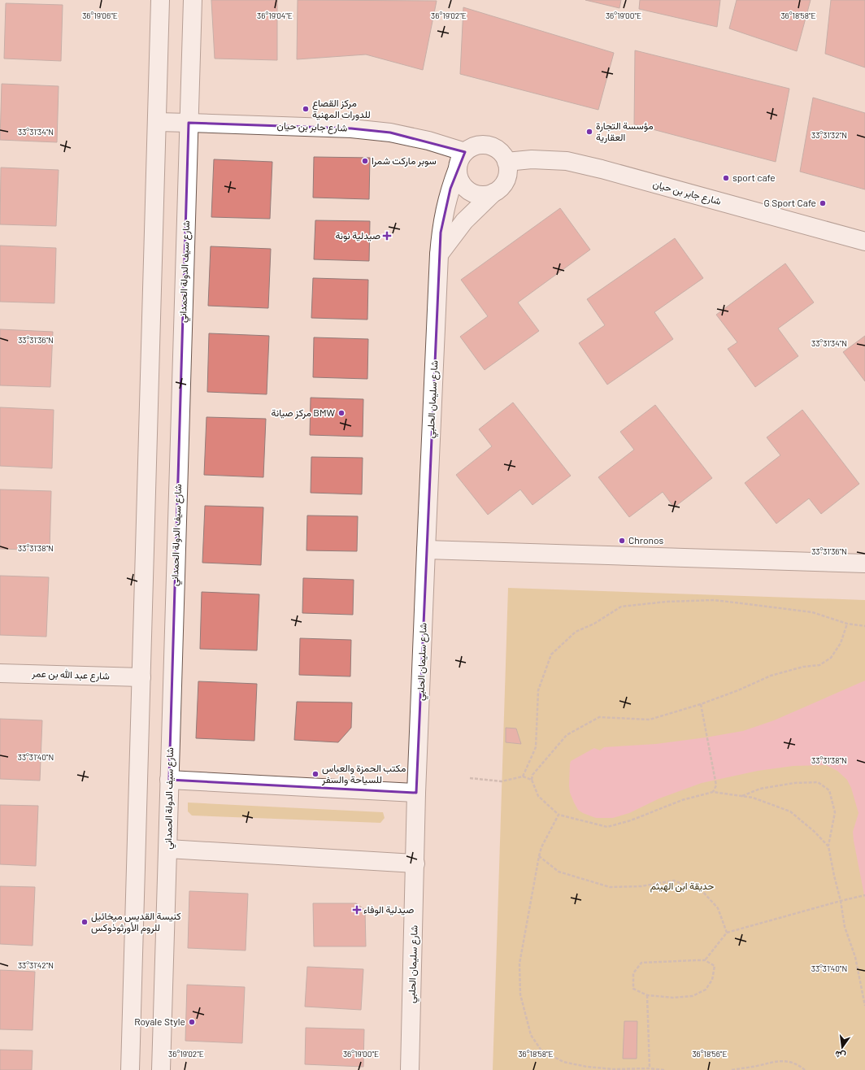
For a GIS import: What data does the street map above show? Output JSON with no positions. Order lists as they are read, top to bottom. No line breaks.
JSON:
{"streets":{"street":["شارع جابر بن حيان","شارع سيف الدولة الحمداني","شارع سليمان الحلبي","شارع عبد الله بن عمر"]},"crossings":[["شارع جابر بن حيان","شارع سيف الدولة الحمداني"],["شارع جابر بن حيان","شارع سليمان الحلبي"]],"parks":["حديقة ابن الهيثم"],"places":{"other":["مركز القصاع للدورات المهنية","مؤسسة التجارة العقارية","سوبر ماركت شمرا","sport cafe","G Sport Cafe","مركز صيانة BMW","Chronos","مكتب الحمزة والعباس للسياحة والسفر","كنيسة القديس ميخائيل للروم الأورثوذوكس","Royale Style"],"health":["صيدلية نونة","صيدلية الوفاء"]},"north":"bottom","coordinates":["36°19'06\"E","36°19'04\"E","36°19'02\"E","36°19'00\"E","36°18'58\"E","33°31'34\"N","33°31'32\"N","33°31'36\"N","33°31'38\"N","33°31'40\"N","33°31'42\"N","36°18'56\"E"]}
